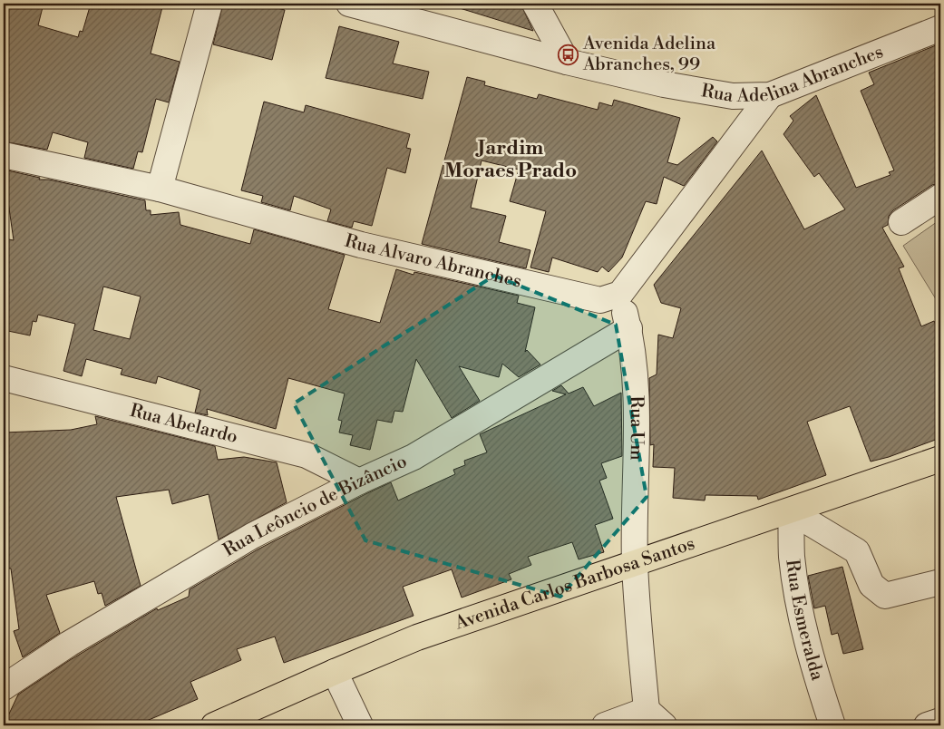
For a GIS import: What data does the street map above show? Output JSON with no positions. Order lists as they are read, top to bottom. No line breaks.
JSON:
{"streets":{"main road":["Avenida Carlos Barbosa Santos"],"street":["Rua Adelina Abranches","Rua Alvaro Abranches","Rua Abelardo","Rua Um","Rua Leôncio de Bizâncio","Rua Esmeralda"]},"crossings":[["Rua Alvaro Abranches","Rua Um"],["Rua Abelardo","Rua Leôncio de Bizâncio"],["Rua Um","Rua Leôncio de Bizâncio"],["Rua Um","Avenida Carlos Barbosa Santos"],["Avenida Carlos Barbosa Santos","Rua Esmeralda"]],"districts":["Jardim Moraes Prado"],"places":{"bus stop":["Avenida Adelina Abranches, 99"]}}
